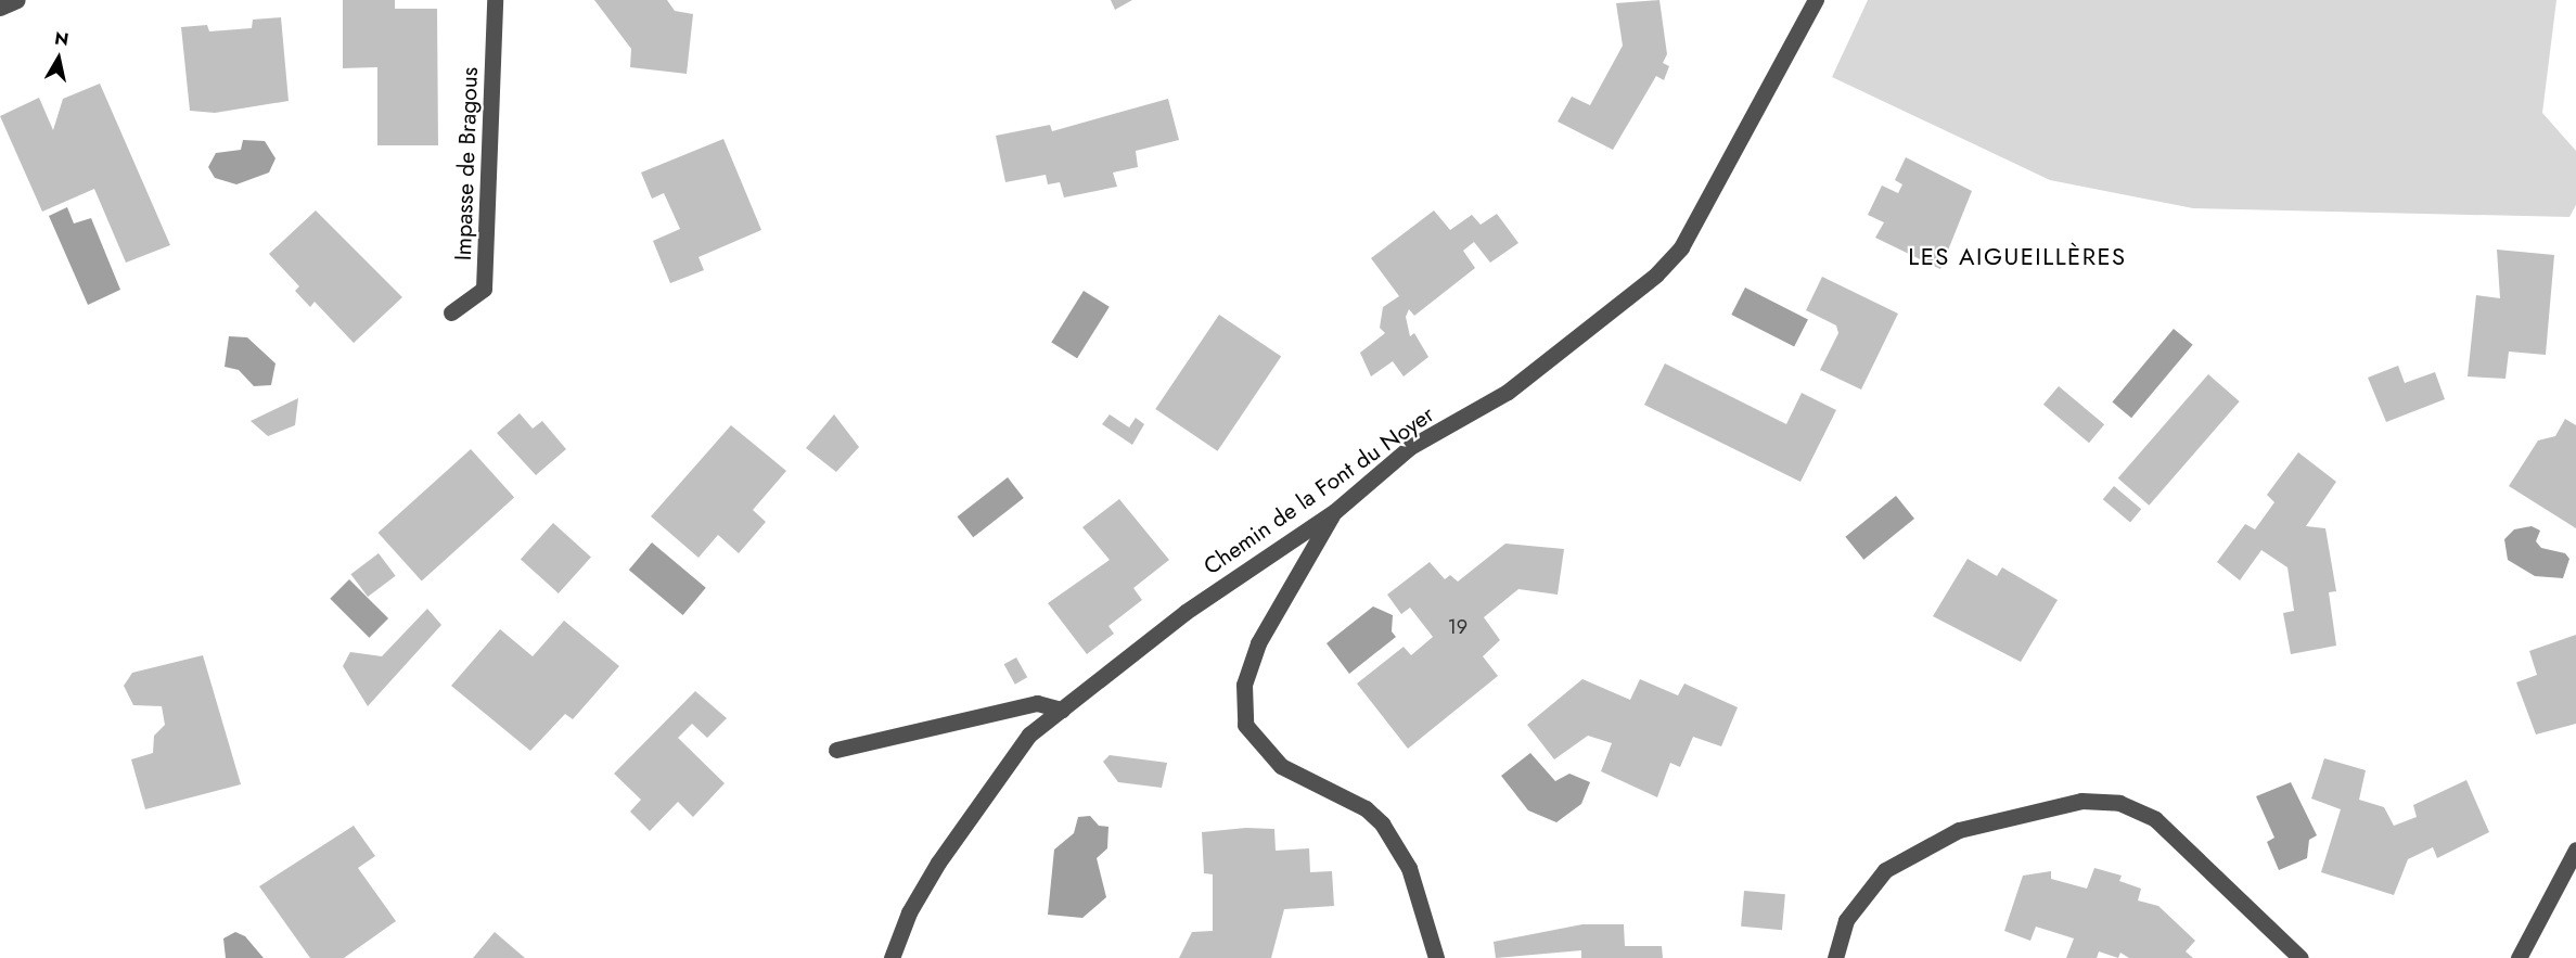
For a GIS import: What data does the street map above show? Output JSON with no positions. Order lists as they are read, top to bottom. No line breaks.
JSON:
{"streets":{"street":["Impasse de Bragous","Chemin de la Font du Noyer"]},"districts":["LES AIGUEILLÈRES"],"house_numbers":["19"],"north":"top"}
